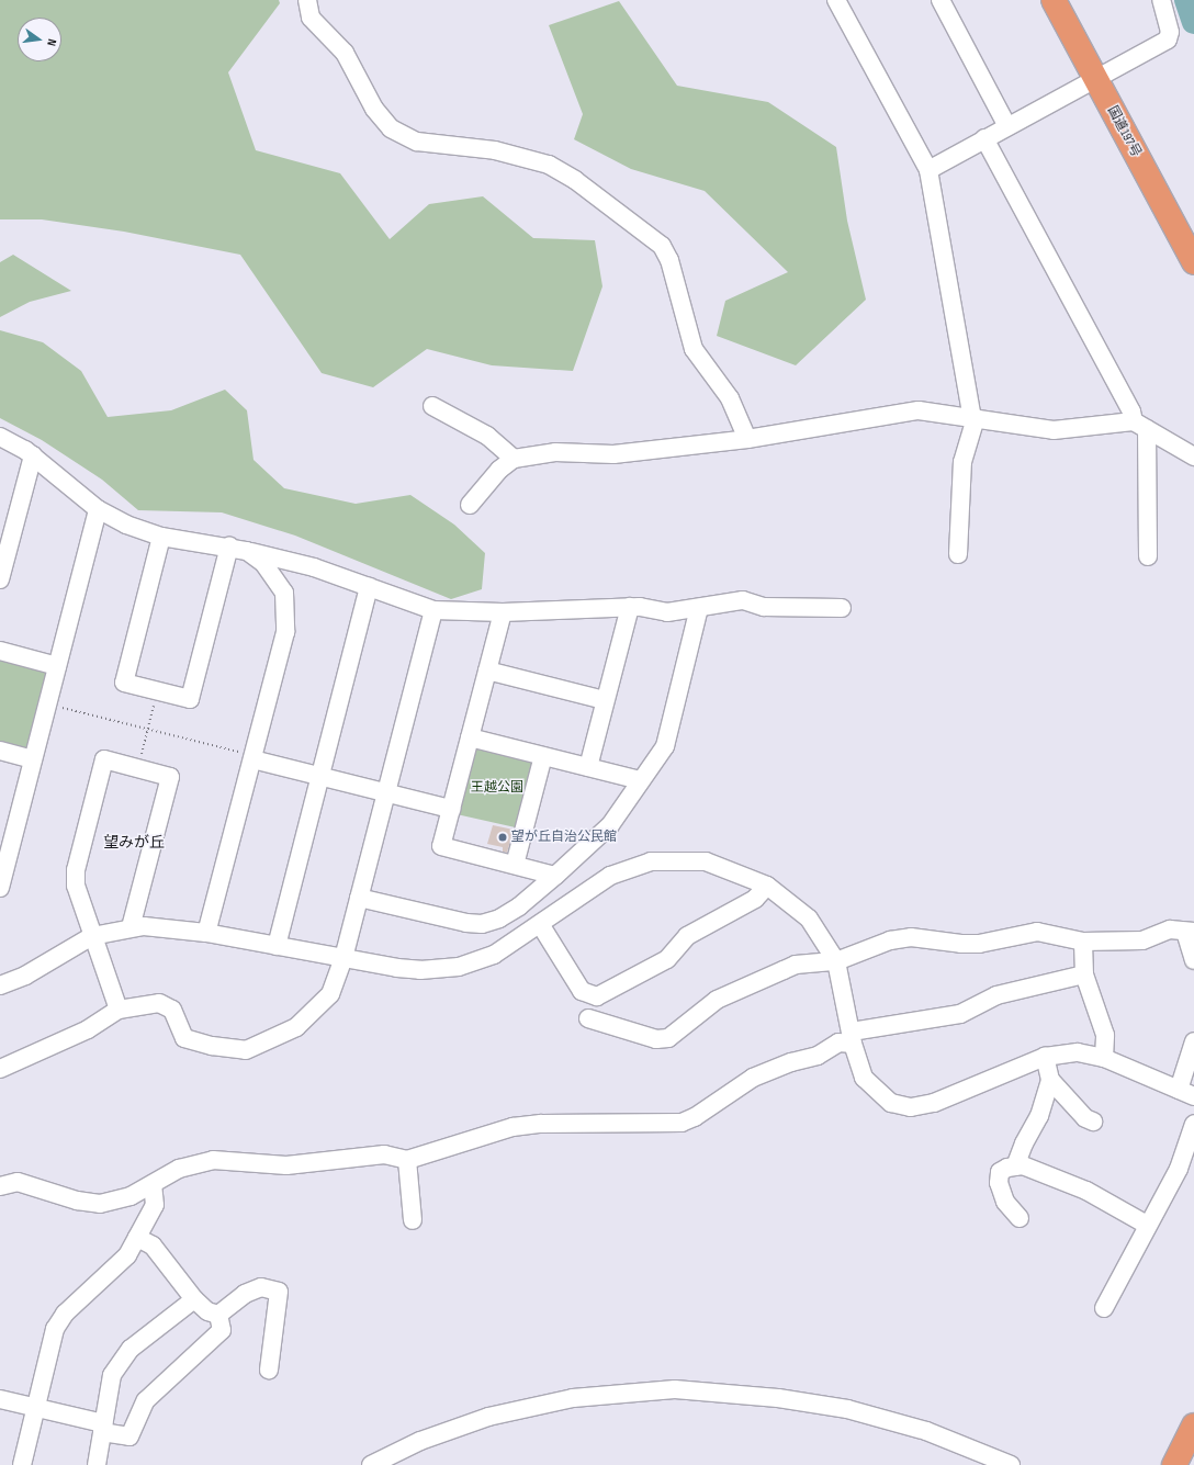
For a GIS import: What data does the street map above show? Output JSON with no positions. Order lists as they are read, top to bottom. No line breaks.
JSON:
{"streets":{"highway":["国道197号"]},"districts":["望みが丘"],"parks":["王越公園"],"places":["望が丘自治公民館"],"north":"right"}
